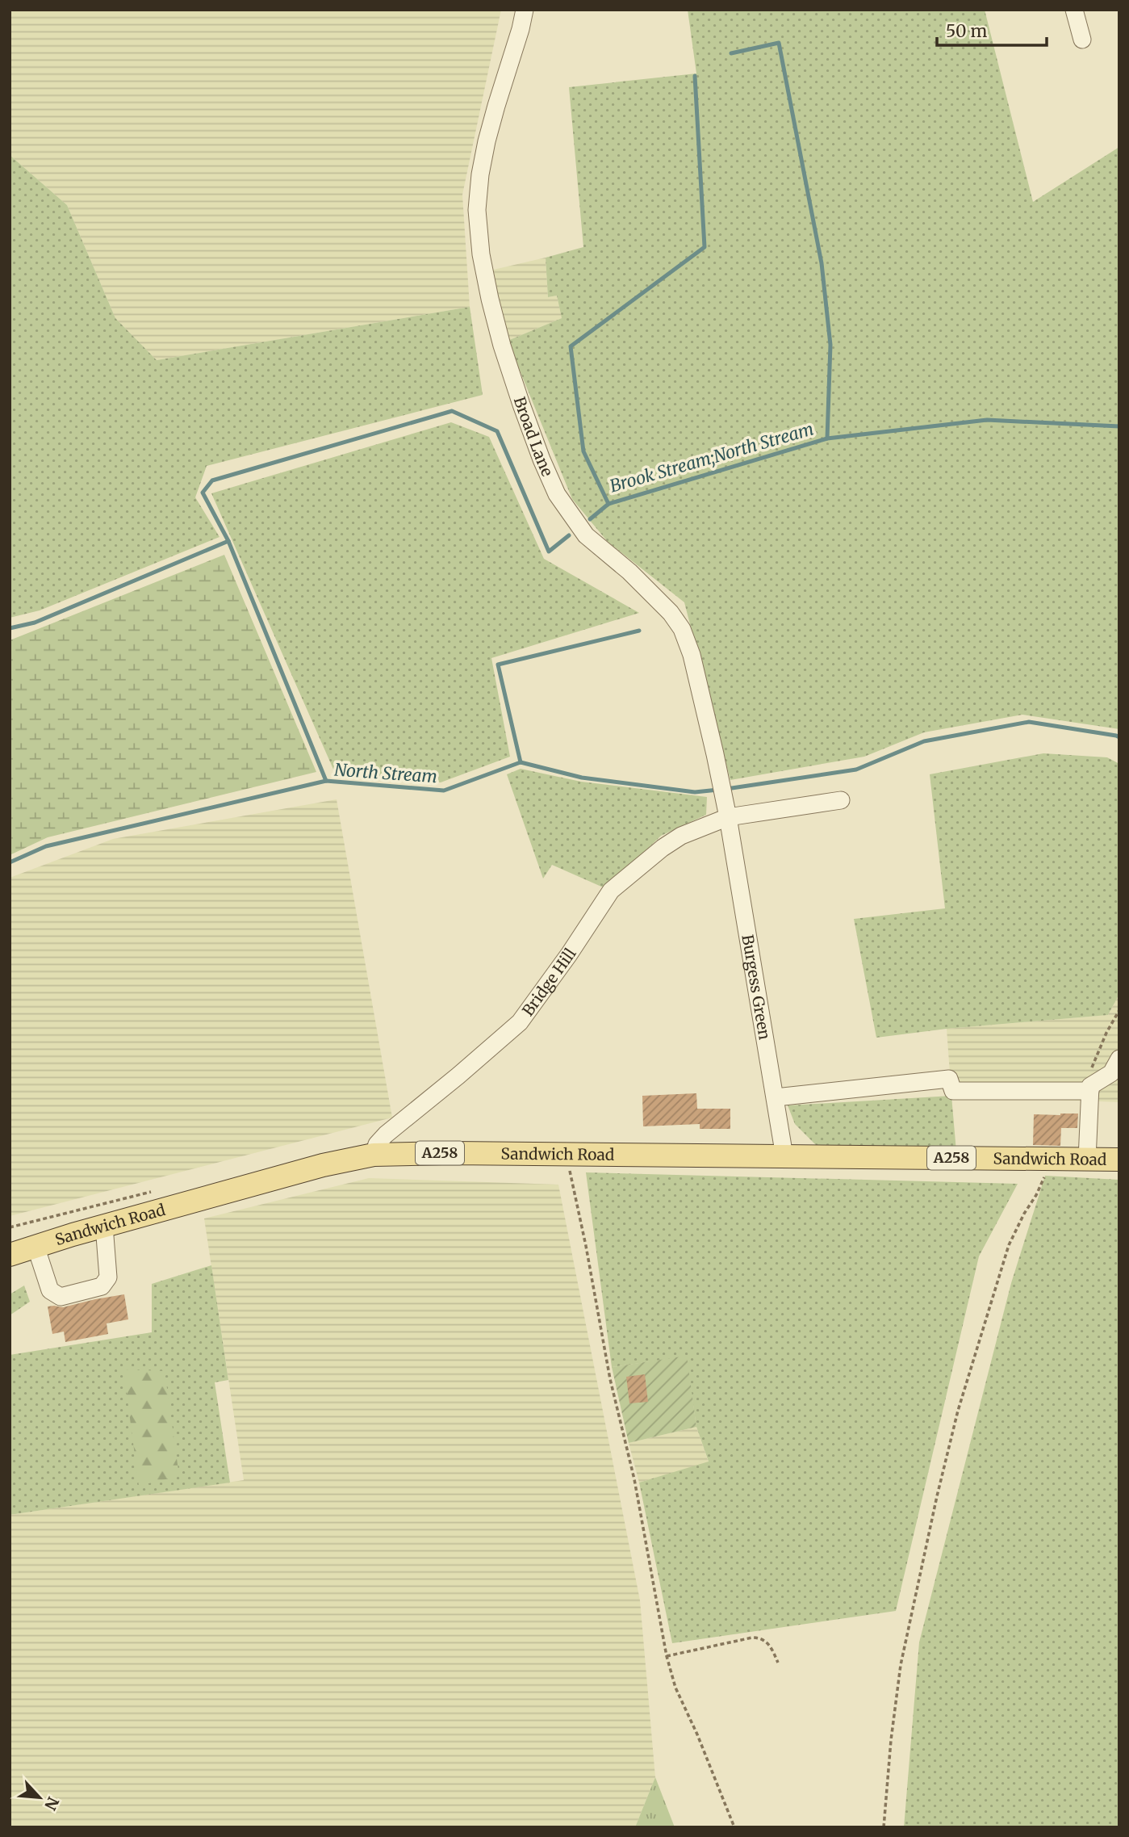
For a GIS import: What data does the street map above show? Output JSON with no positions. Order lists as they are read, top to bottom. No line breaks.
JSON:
{"streets":{"main road":["A258","Sandwich Road"],"street":["Broad Lane","Bridge Hill","Burgess Green"]},"crossings":[["Broad Lane","Bridge Hill"],["Broad Lane","Burgess Green"],["Bridge Hill","Burgess Green"],["Bridge Hill","Sandwich Road"],["Burgess Green","Sandwich Road"]],"water":["Brook Stream;North Stream","North Stream"],"scale_bar":"50 m","north":"bottom right"}
